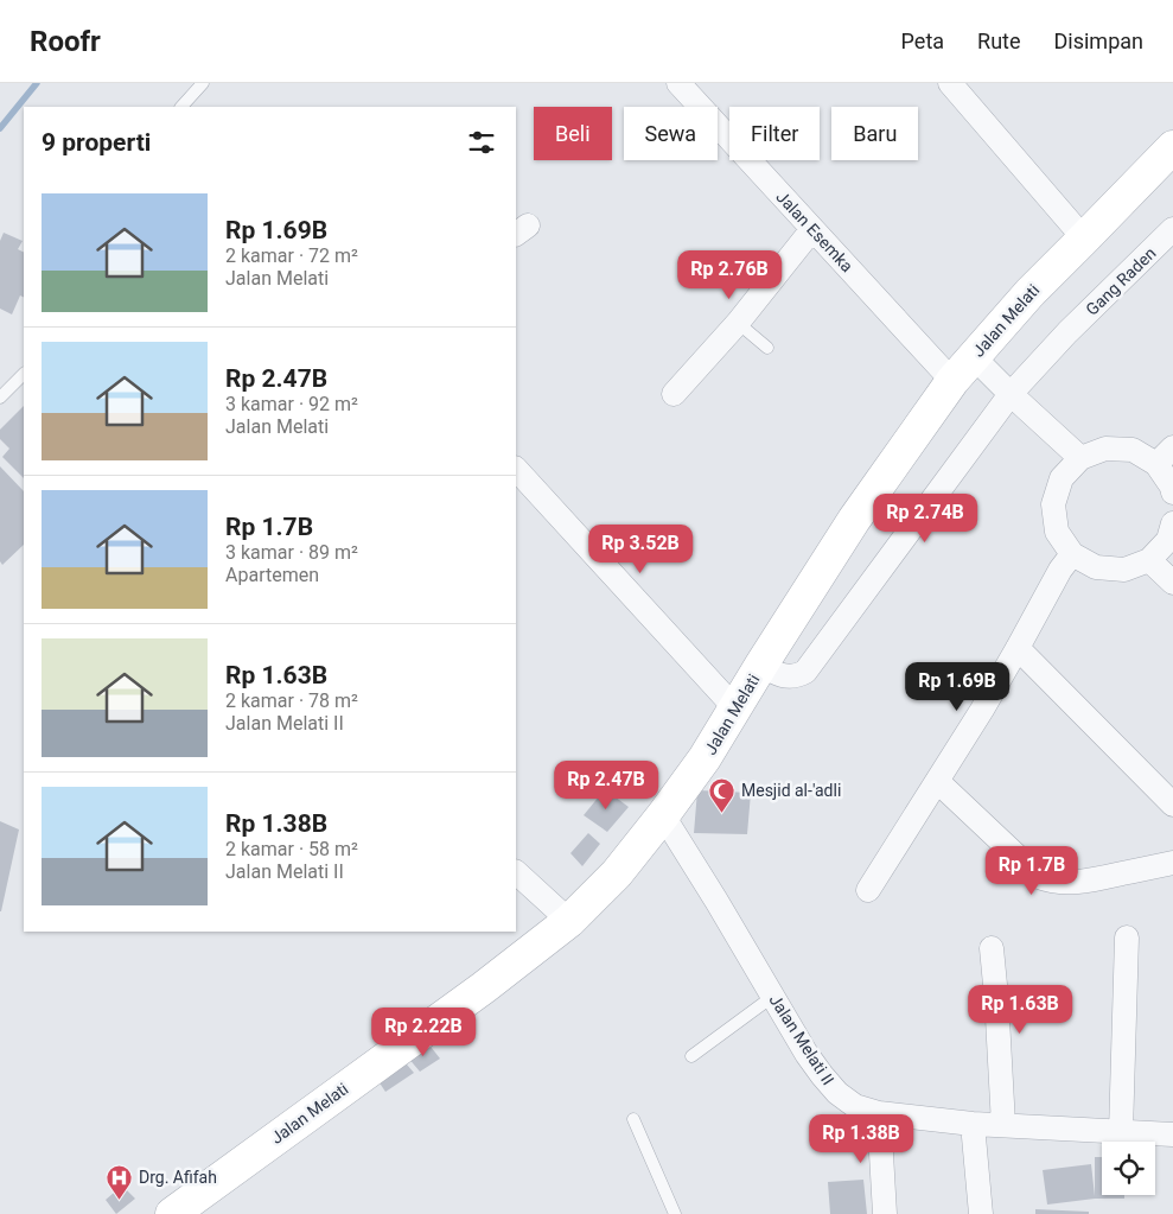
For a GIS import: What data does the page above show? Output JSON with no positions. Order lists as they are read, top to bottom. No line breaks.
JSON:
{"streets":{"main road":["Jalan Melati"],"street":["Jalan Esemka","Gang Raden","Jalan Melati II"]},"crossings":[["Jalan Esemka","Jalan Melati"],["Gang Raden","Jalan Melati"],["Jalan Melati","Jalan Melati II"]],"places":{"mosque":["Mesjid al-'adli"],"hospital":["Drg. Afifah"]},"page":{"header":"Roofr","nav":["Peta","Rute","Disimpan"],"chip":["Beli","Sewa","Filter","Baru"],"heading":"9 properti","list":[{"name":"Rp 1.69B","note":"2 kamar · 72 m² · Jalan Melati"},{"name":"Rp 2.47B","note":"3 kamar · 92 m² · Jalan Melati"},{"name":"Rp 1.7B","note":"3 kamar · 89 m² · Apartemen"},{"name":"Rp 1.63B","note":"2 kamar · 78 m² · Jalan Melati II"},{"name":"Rp 1.38B","note":"2 kamar · 58 m² · Jalan Melati II"}],"price":["Rp 2.76B","Rp 2.74B","Rp 3.52B","Rp 1.69B","Rp 2.47B","Rp 1.7B","Rp 1.63B","Rp 2.22B","Rp 1.38B"]}}
